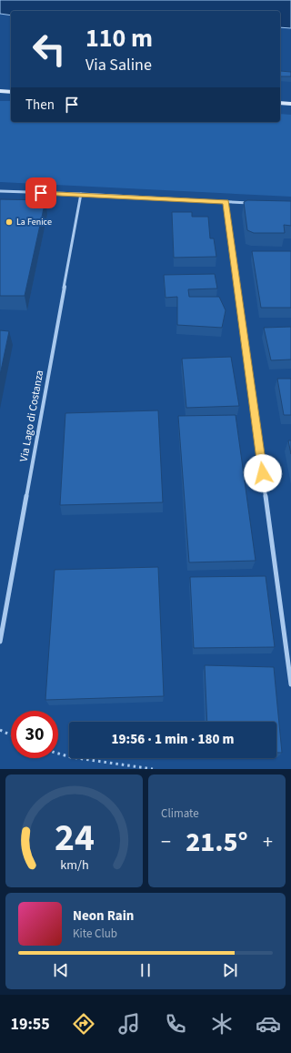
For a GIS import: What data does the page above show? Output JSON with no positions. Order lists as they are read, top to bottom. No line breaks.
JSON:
{"streets":{"street":["Via Lago di Costanza"]},"places":["La Fenice"],"page":{"turn":["110 m","Via Saline"],"then":"Then","limit":"30","trip":"19:56 · 1 min · 180 m","tile":"Climate","heat":["−","21.5°","+"],"song":["Neon Rain","Kite Club"],"tabs":"19:55","gauge":["24","km/h"]}}
